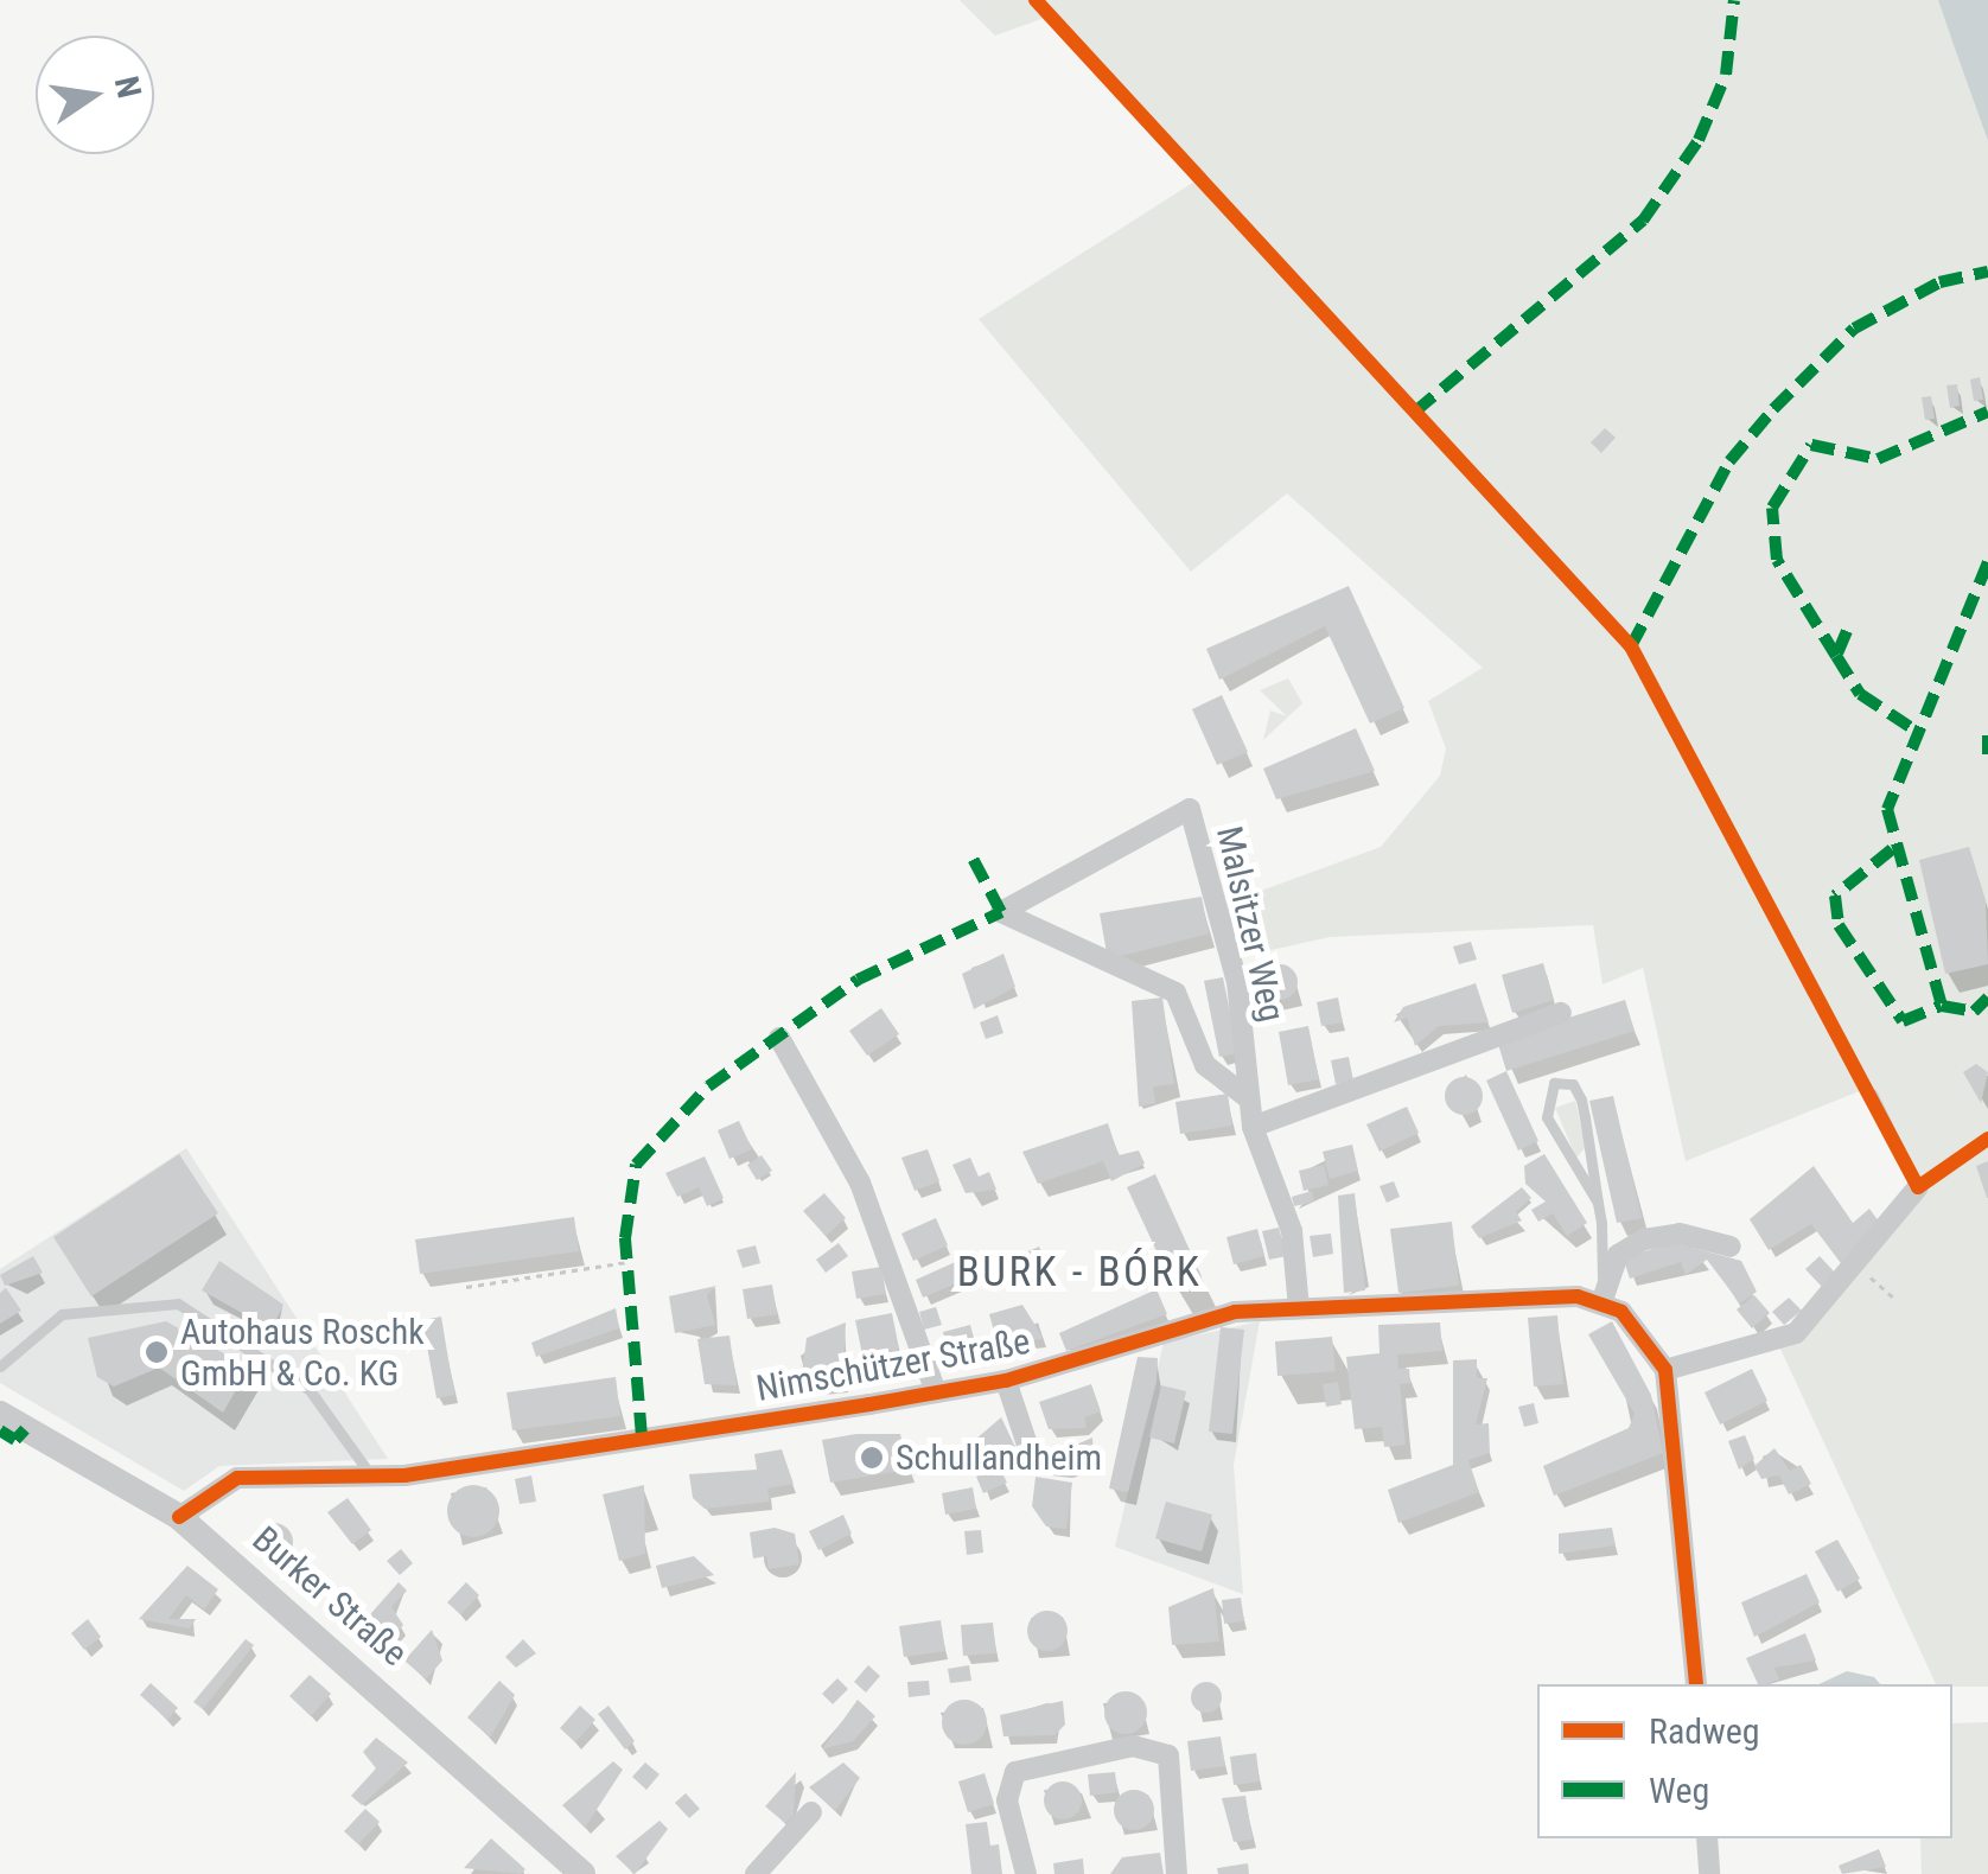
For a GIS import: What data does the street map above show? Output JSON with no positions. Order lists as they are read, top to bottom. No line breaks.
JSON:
{"streets":{"street":["Malsitzer Weg","Nimschützer Straße","Burker Straße"]},"crossings":[["Malsitzer Weg","Nimschützer Straße"],["Nimschützer Straße","Burker Straße"]],"districts":["BURK - BÓRK"],"places":["Autohaus Roschk GmbH & Co. KG","Schullandheim"],"legend":["Radweg","Weg"],"north":"right"}
